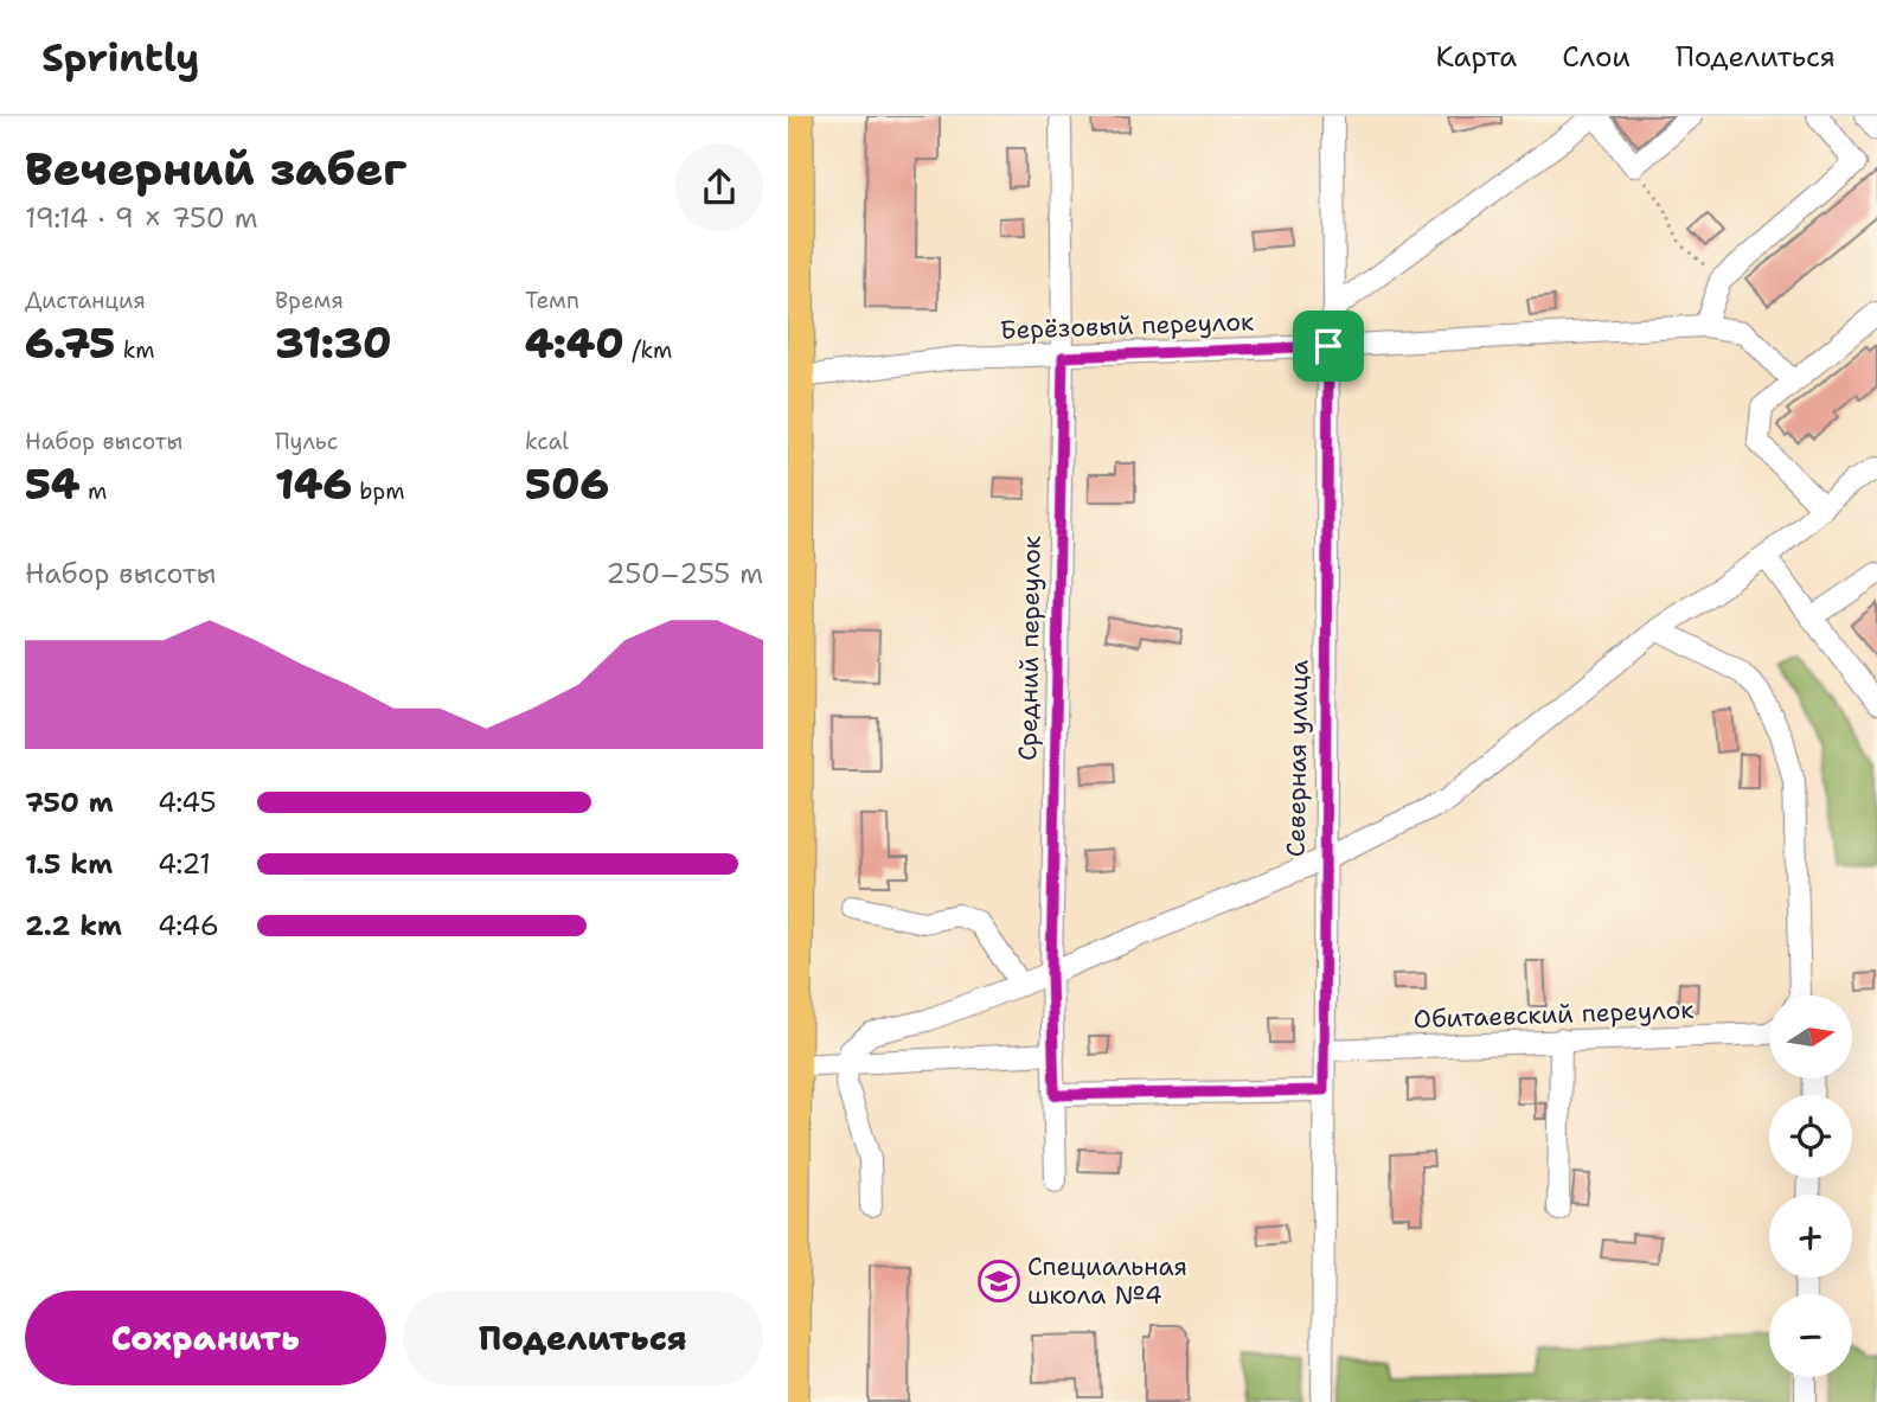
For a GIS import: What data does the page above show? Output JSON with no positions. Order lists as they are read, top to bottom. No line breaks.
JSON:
{"streets":{"street":["Берёзовый переулок","Средний переулок","Северная улица","Обитаевский переулок"]},"crossings":[["Берёзовый переулок","Средний переулок"],["Берёзовый переулок","Северная улица"],["Северная улица","Обитаевский переулок"]],"places":{"school or university":["Специальная школа №4"]},"north":"right","page":{"header":"Sprintly","nav":["Карта","Слои","Поделиться"],"heading":["Вечерний забег","19:14 · 9 × 750 m"],"stats":[["Дистанция","6.75 km"],["Время","31:30"],["Темп","4:40 /km"],["Набор высоты","54 m"],["Пульс","146 bpm"],["kcal","506"]],"chart":["Набор высоты","250–255 m"],"list":[{"name":"750 m","note":"4:45"},{"name":"1.5 km","note":"4:21"},{"name":"2.2 km","note":"4:46"}],"map_buttons":["+","−"],"buttons":["Сохранить","Поделиться"]}}
